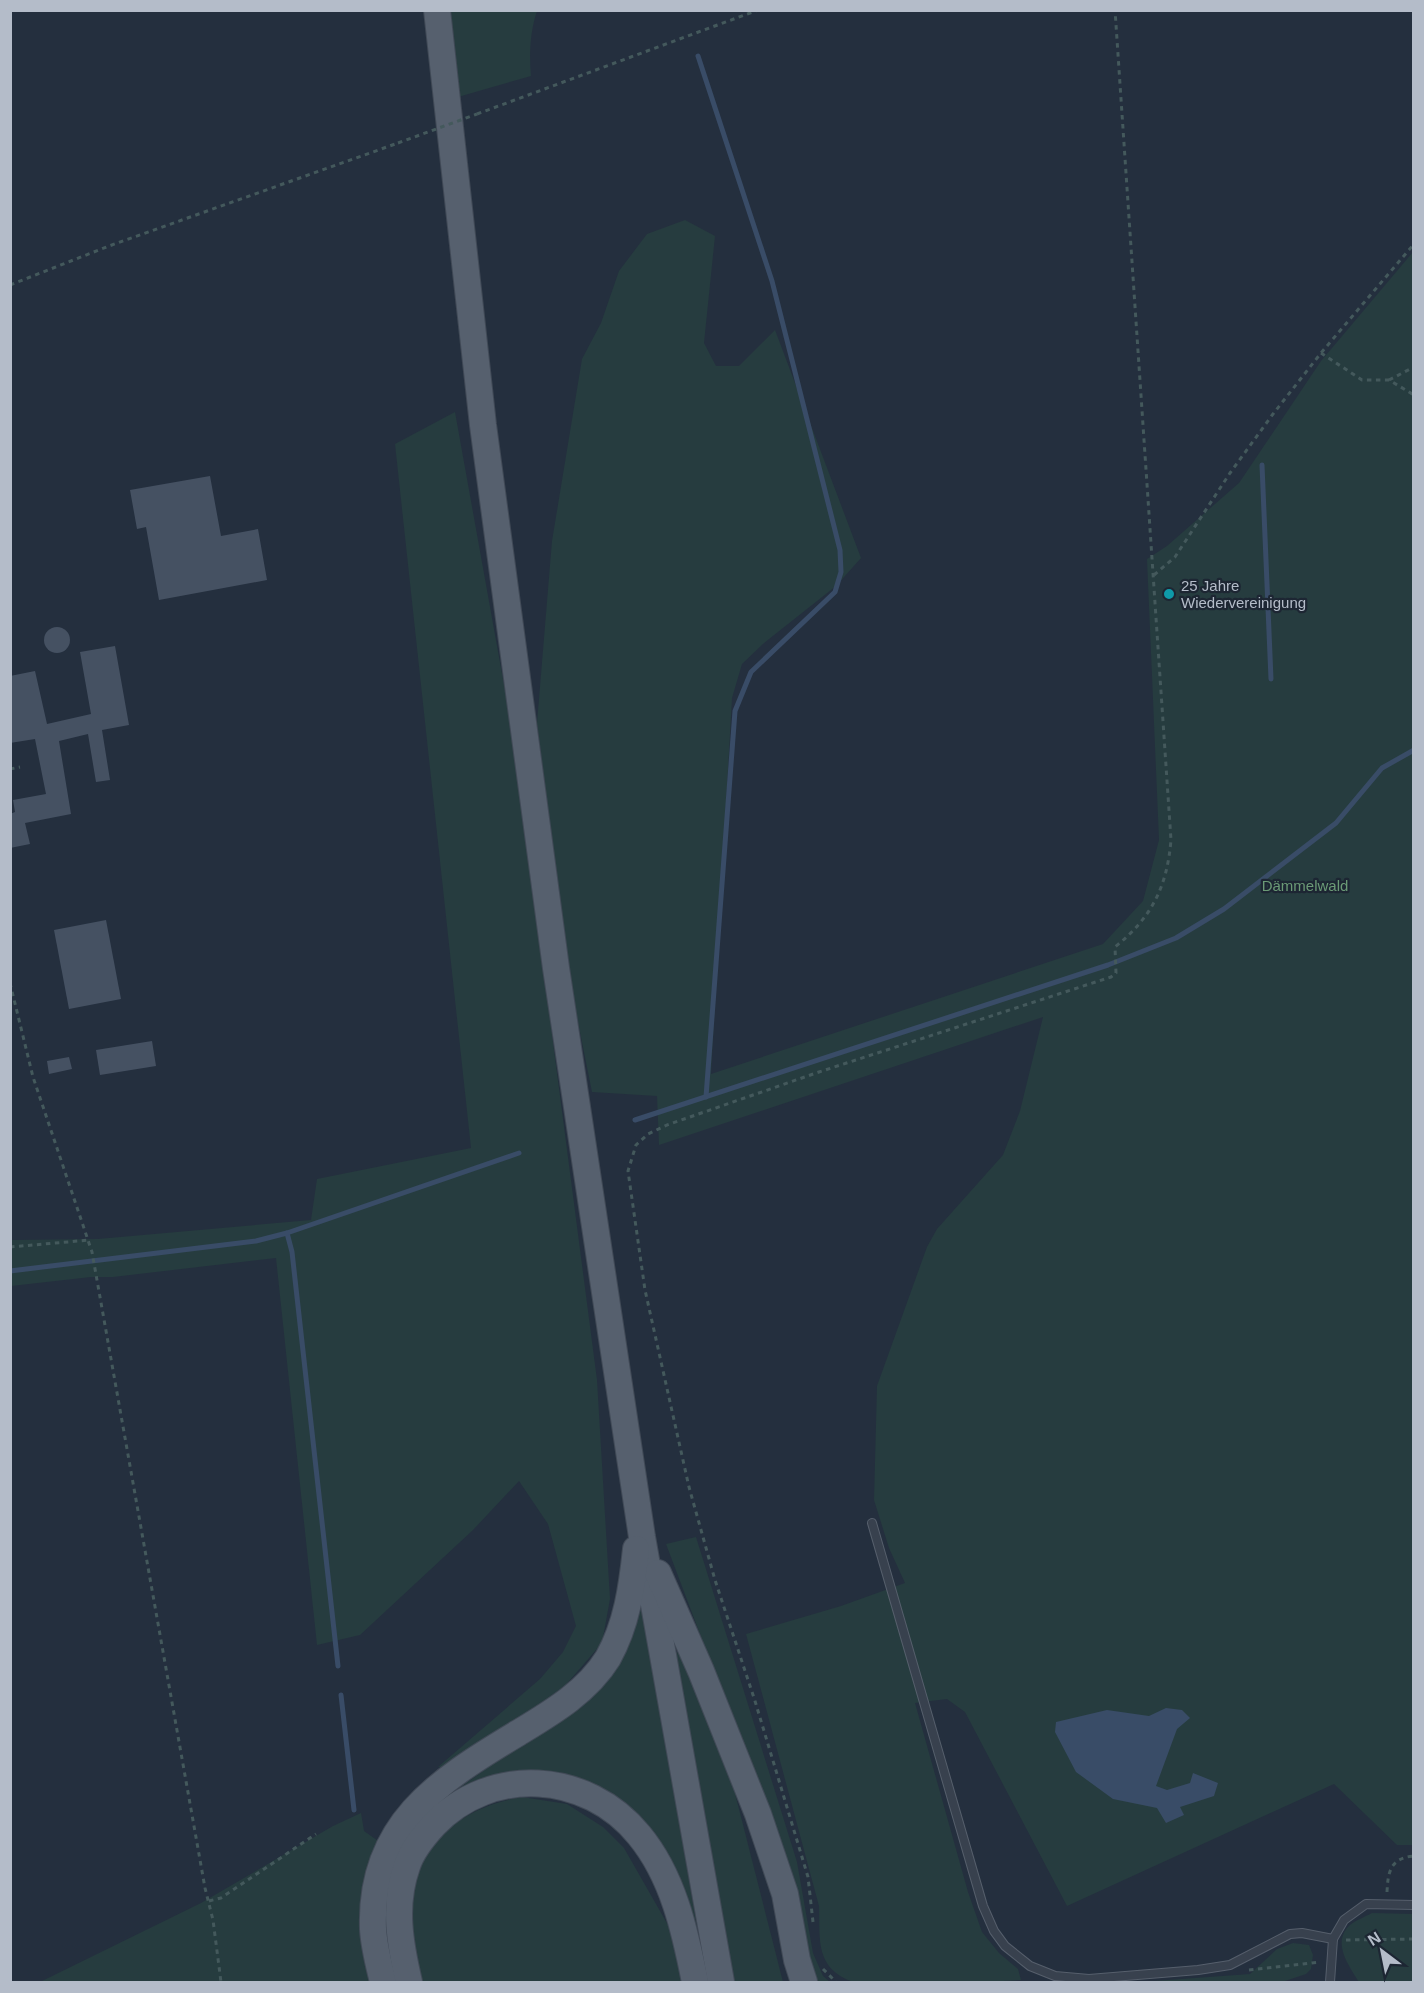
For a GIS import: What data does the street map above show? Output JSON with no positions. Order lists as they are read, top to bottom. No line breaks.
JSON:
{"parks":["Dämmelwald"],"places":["25 Jahre Wiedervereinigung"],"north":"top left"}
